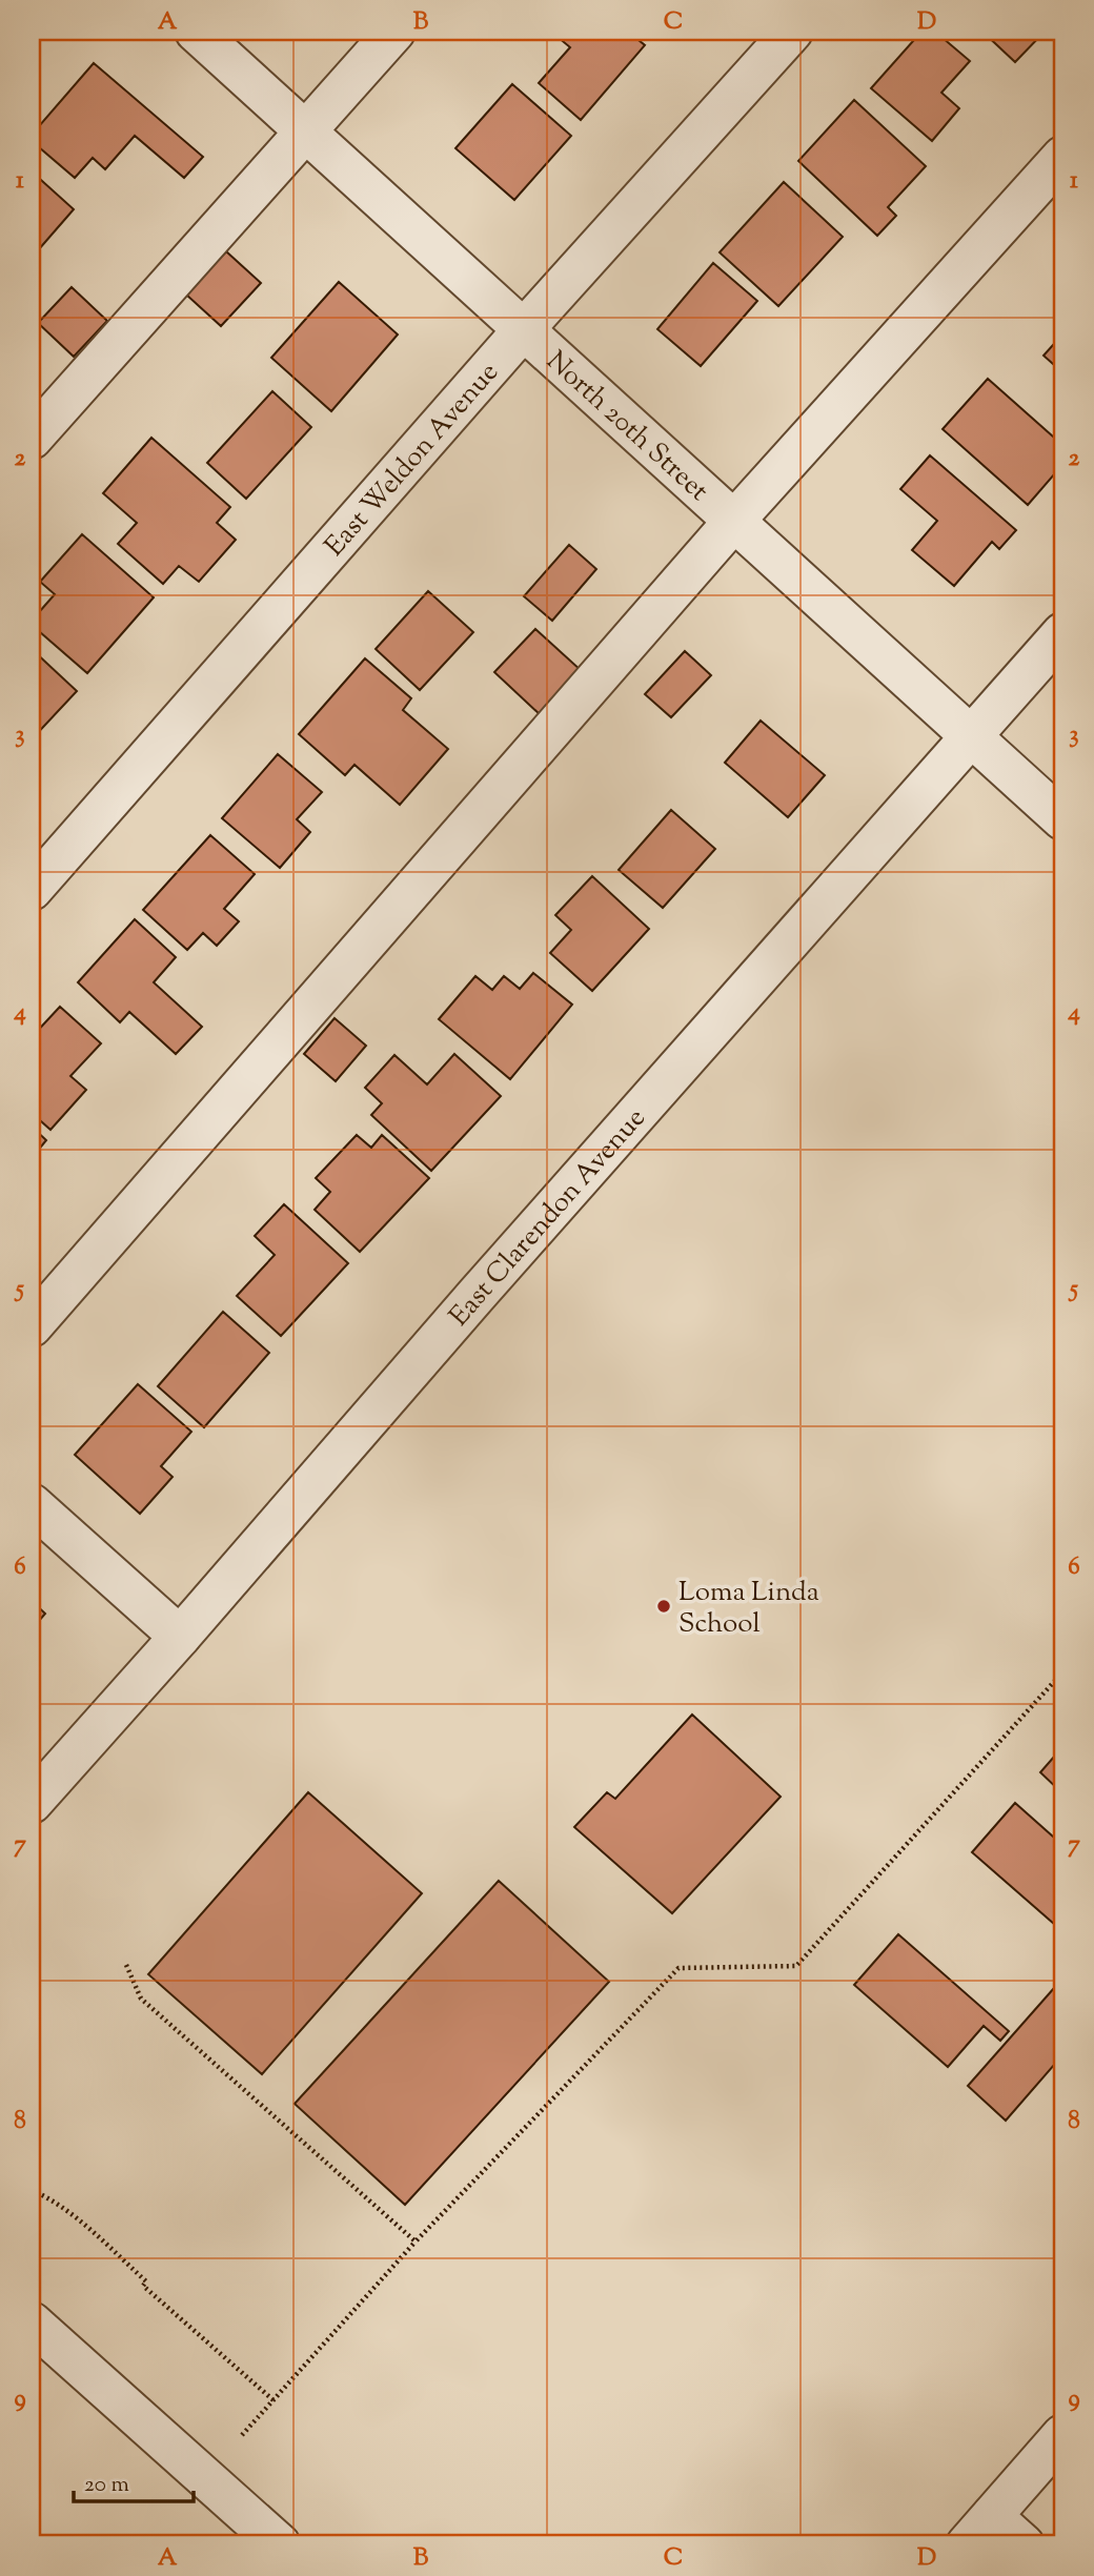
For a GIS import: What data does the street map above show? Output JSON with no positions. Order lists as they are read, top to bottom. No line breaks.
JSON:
{"streets":{"street":["North 20th Street","East Weldon Avenue","East Clarendon Avenue"]},"crossings":[["North 20th Street","East Weldon Avenue"],["North 20th Street","East Clarendon Avenue"]],"places":["Loma Linda School"],"scale_bar":"20 m","grid":{"columns":["A","B","C","D"],"rows":["1","2","3","4","5","6","7","8","9"]}}
